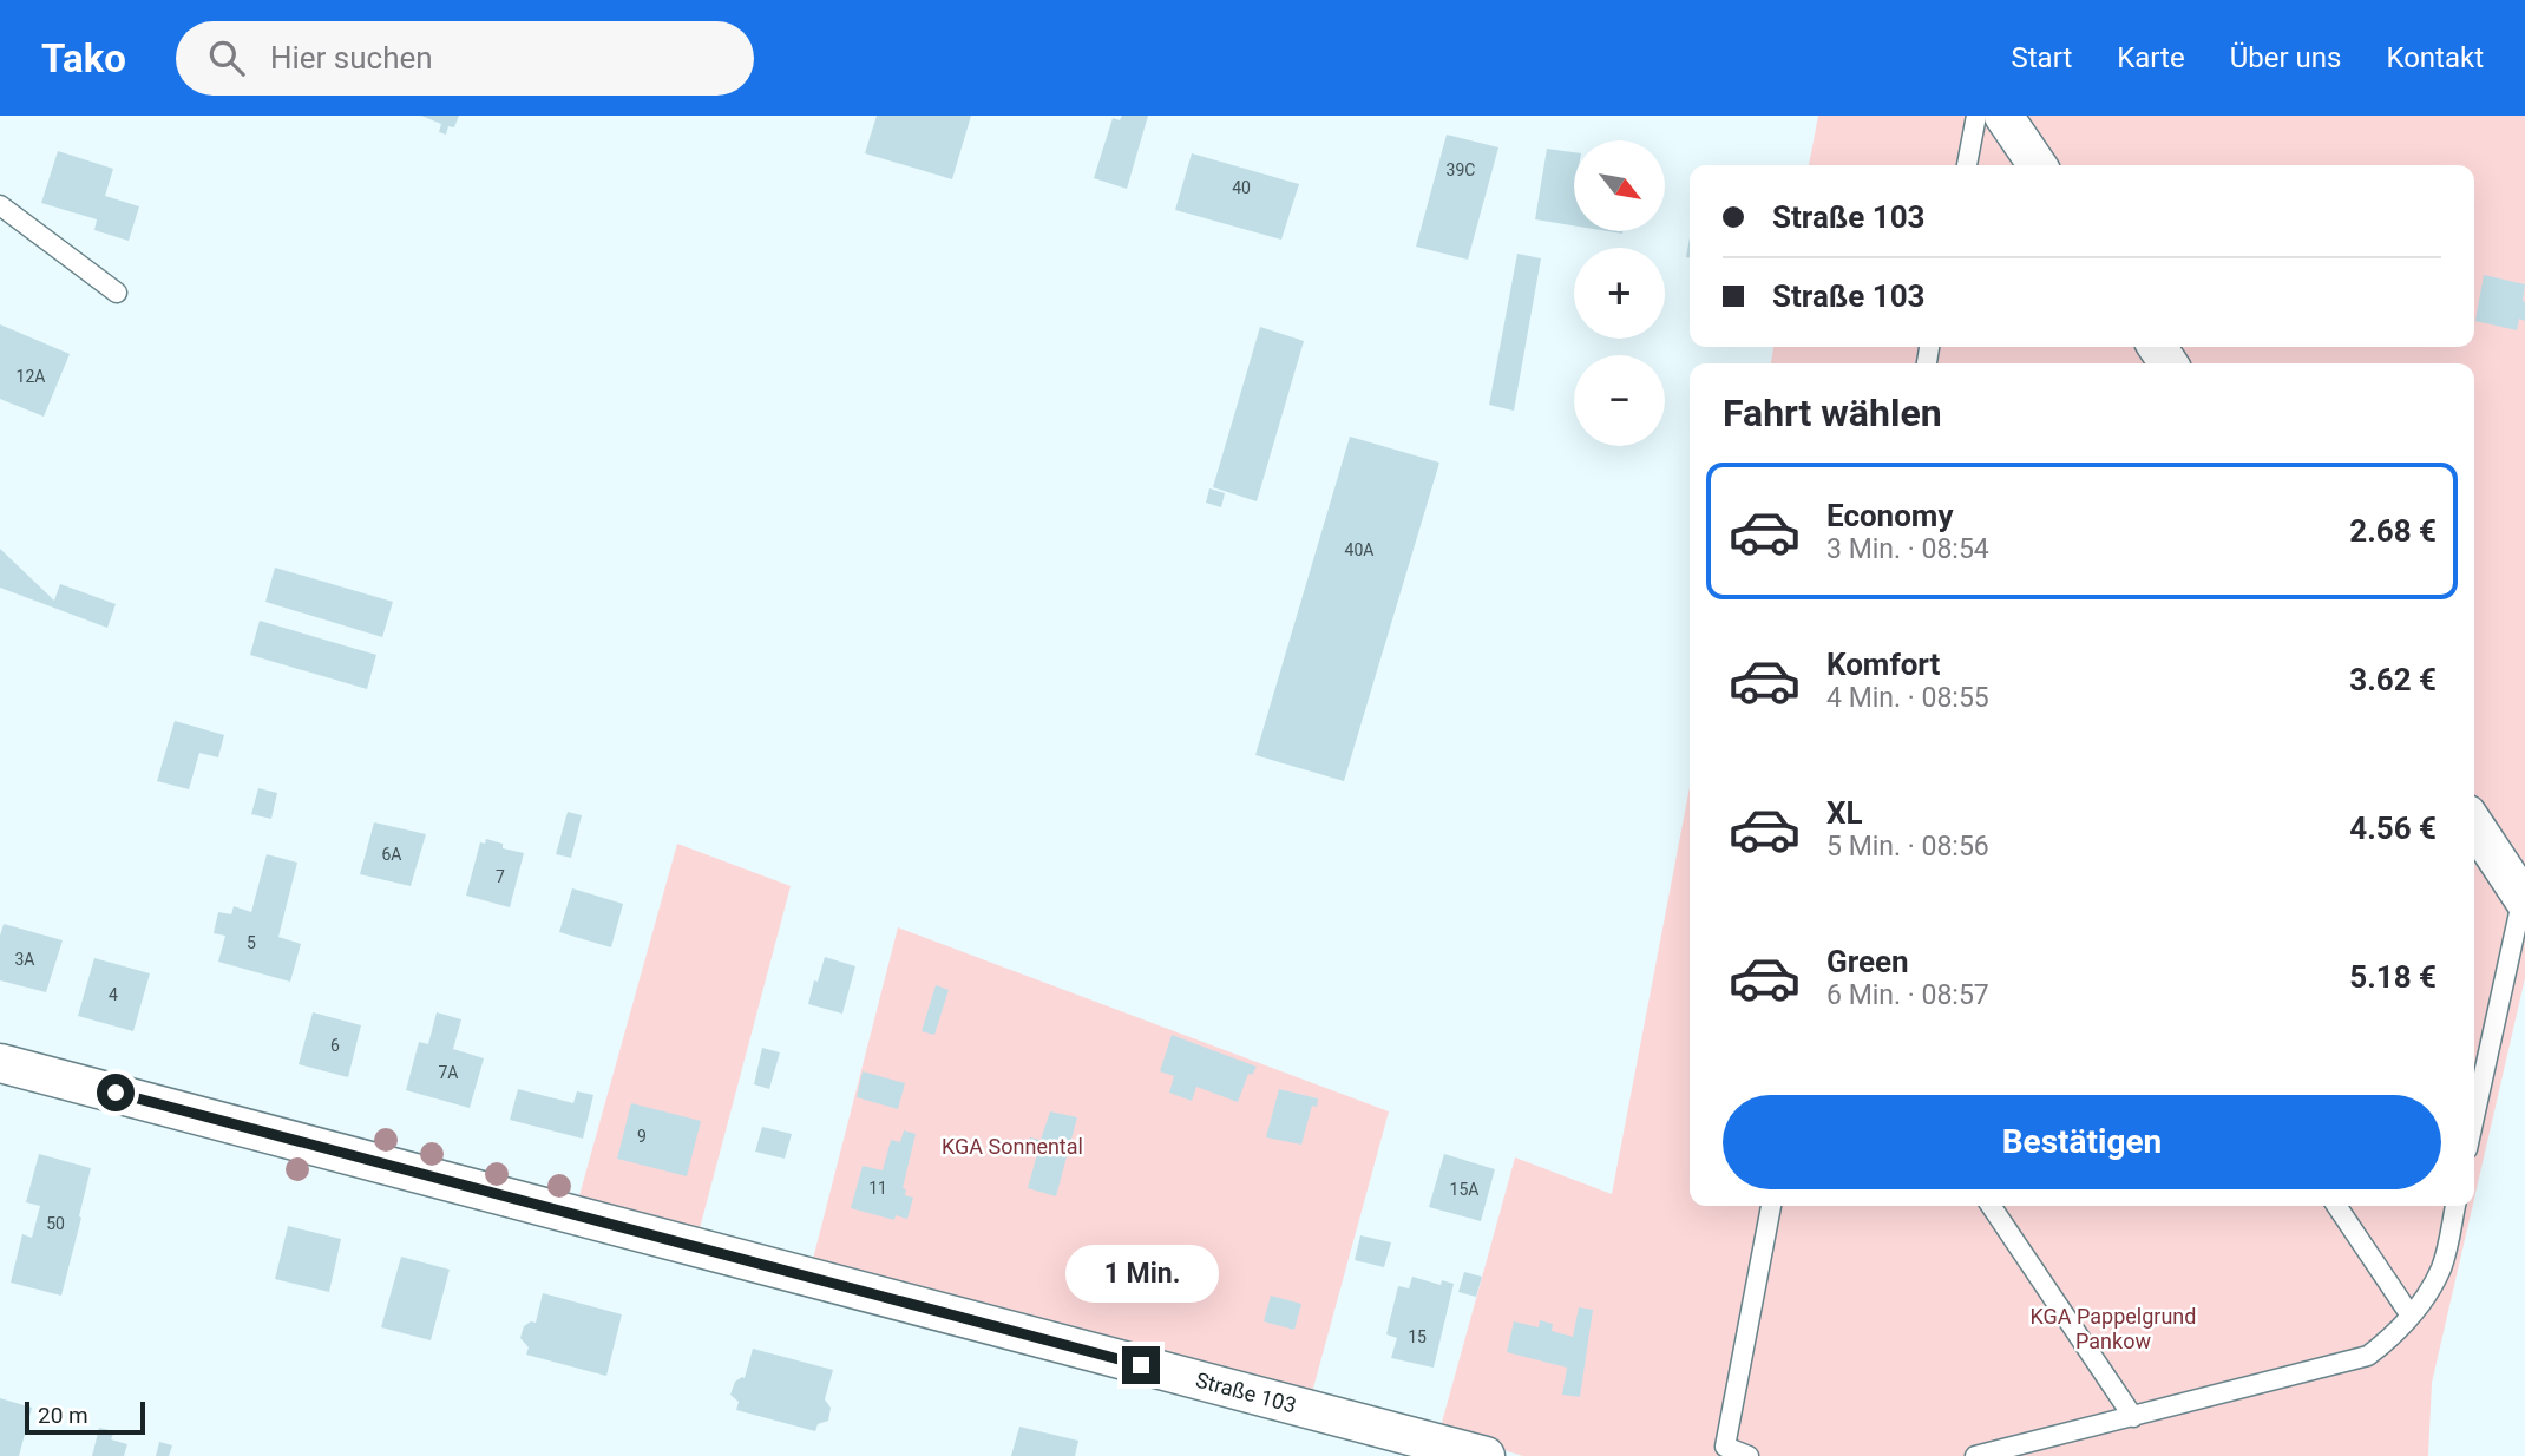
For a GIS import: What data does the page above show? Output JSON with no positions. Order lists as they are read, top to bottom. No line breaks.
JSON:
{"streets":{"street":["Straße 103"]},"parks":["KGA Sonnental","KGA Pappelgrund Pankow"],"house_numbers":["39C","40","12A","40A","6A","7","5","3A","4","6","7A","9","11","15A","50","15"],"scale_bar":"20 m","north":"bottom right","page":{"header":"Tako","search":"Hier suchen","nav":["Start","Karte","Über uns","Kontakt"],"map_buttons":["+","−"],"banner":["Straße 103","Straße 103"],"heading":"Fahrt wählen","list":[{"name":"Economy","note":"3 Min. · 08:54","value":"2.68 €"},{"name":"Komfort","note":"4 Min. · 08:55","value":"3.62 €"},{"name":"XL","note":"5 Min. · 08:56","value":"4.56 €"},{"name":"Green","note":"6 Min. · 08:57","value":"5.18 €"}],"buttons":"Bestätigen","bubble":"1 Min.","scale":"20 m"}}
